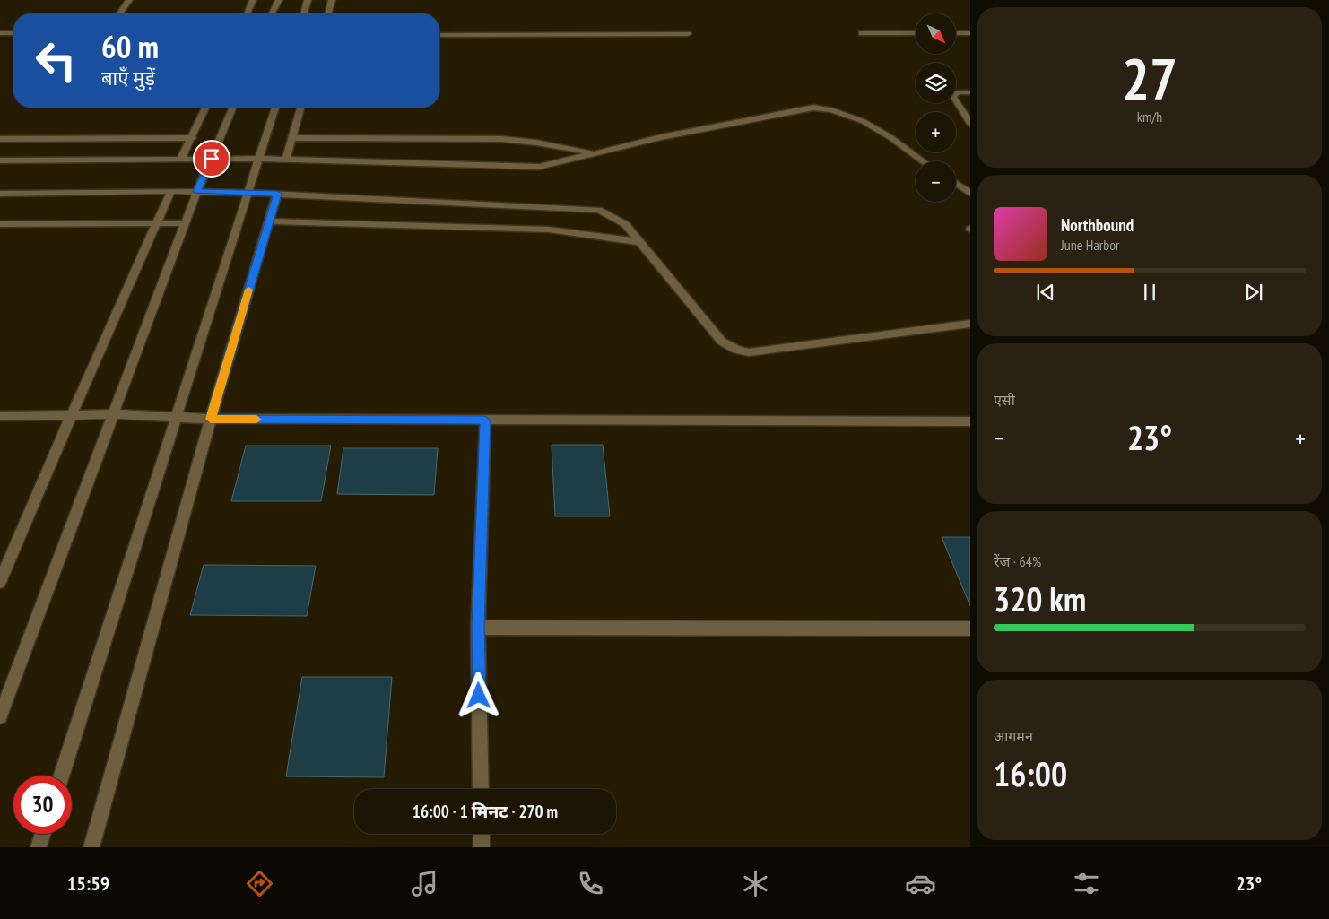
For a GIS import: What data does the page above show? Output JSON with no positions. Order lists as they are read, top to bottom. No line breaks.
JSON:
{"north":"bottom right","page":{"tile":[["27","km/h"],"एसी",["रेंज · 64%","320 km"],["आगमन","16:00"]],"map_buttons":["+","−"],"turn":["60 m","बाएँ मुड़ें"],"song":["Northbound","June Harbor"],"heat":["−","23°","+"],"limit":"30","trip":"16:00 · 1 मिनट · 270 m","tabs":["15:59","23°"]}}
